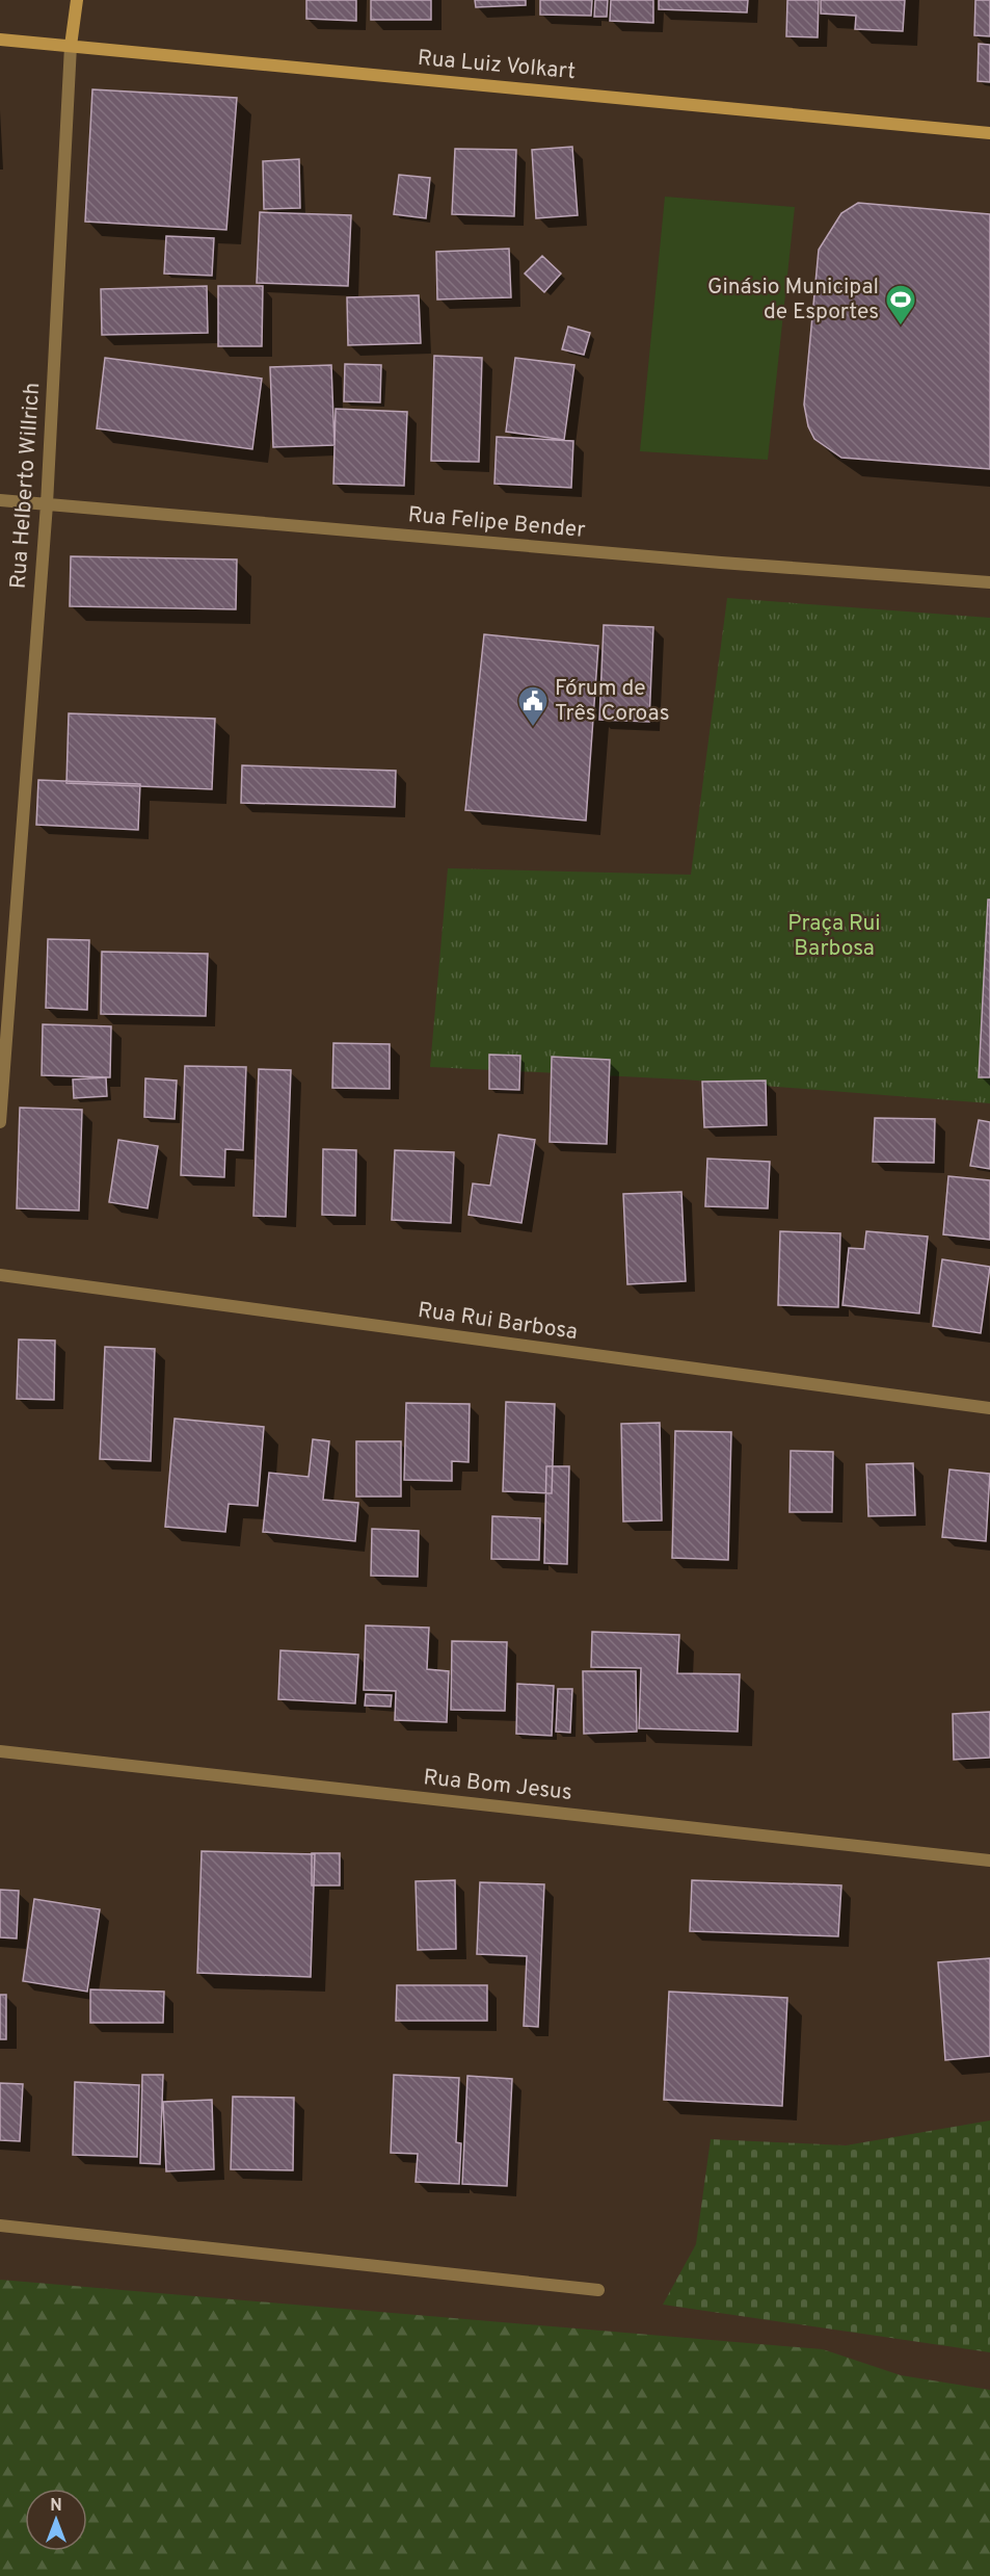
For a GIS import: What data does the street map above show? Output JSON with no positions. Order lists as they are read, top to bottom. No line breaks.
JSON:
{"streets":{"street":["Rua Luiz Volkart","Rua Helberto Willrich","Rua Felipe Bender","Rua Rui Barbosa","Rua Bom Jesus"]},"crossings":[["Rua Luiz Volkart","Rua Helberto Willrich"],["Rua Helberto Willrich","Rua Felipe Bender"]],"parks":["Praça Rui Barbosa"],"places":{"sports":["Ginásio Municipal de Esportes"],"public building":["Fórum de Três Coroas"]},"north":"top"}
